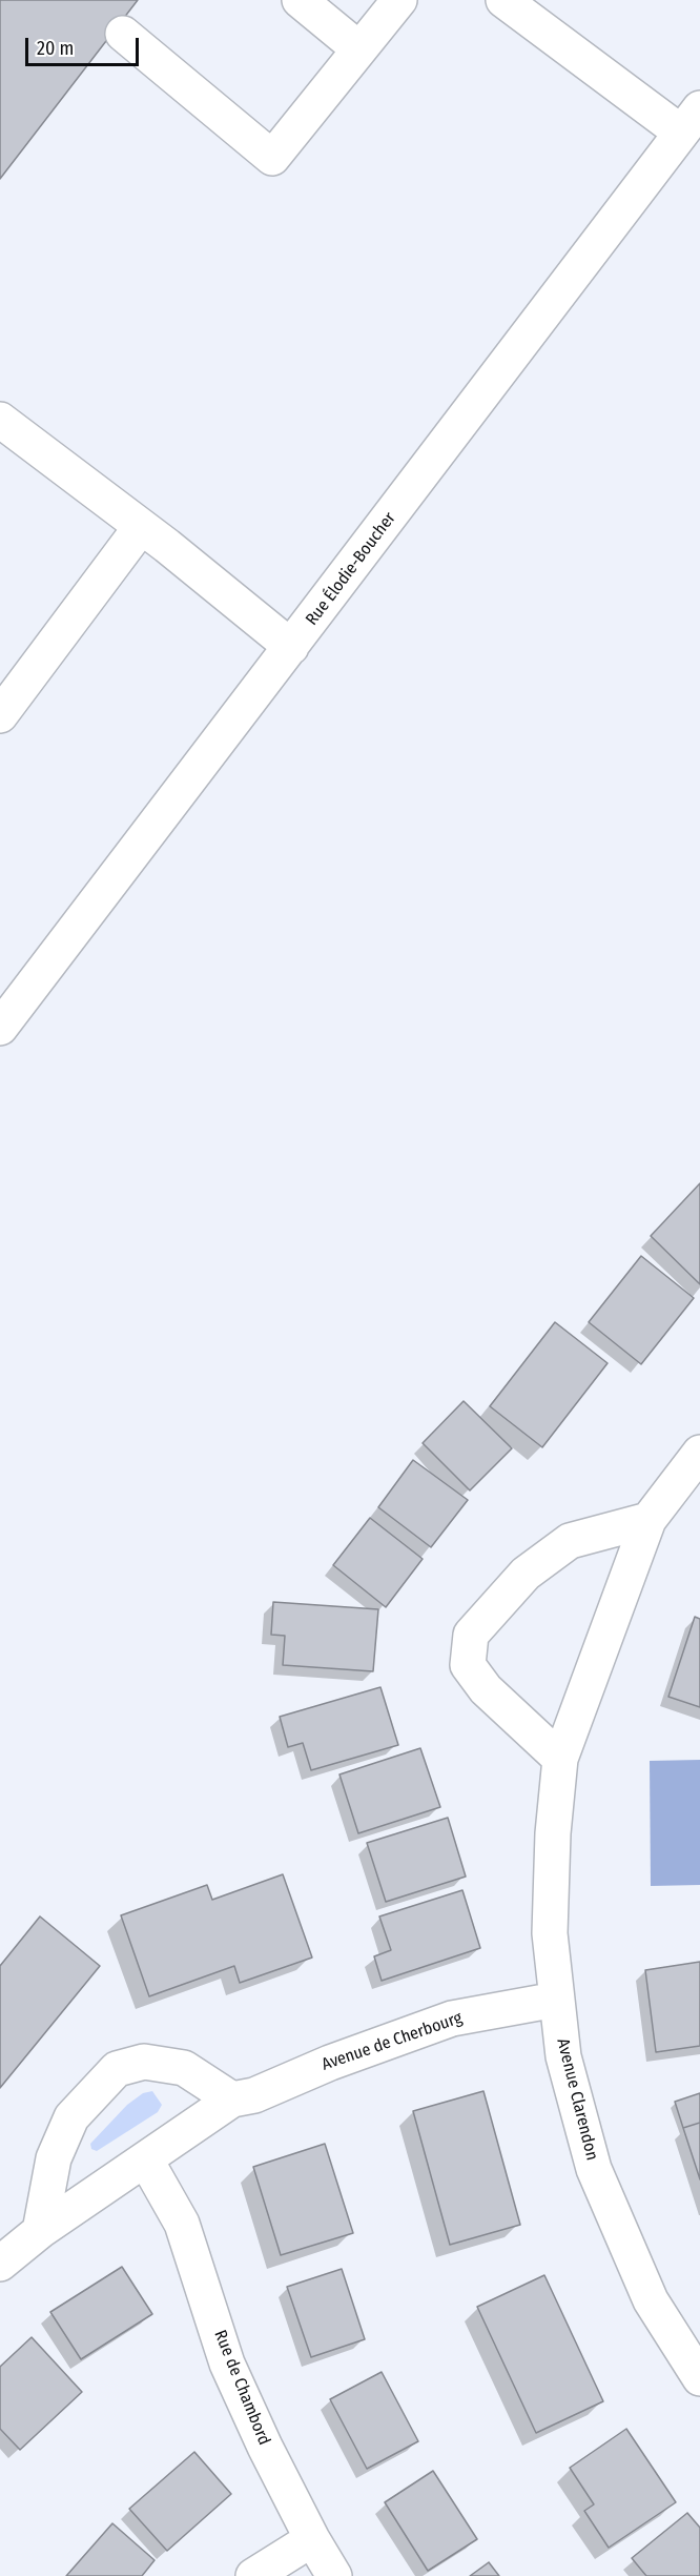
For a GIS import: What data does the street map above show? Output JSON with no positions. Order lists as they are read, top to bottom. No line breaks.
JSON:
{"streets":{"street":["Rue Élodie-Boucher","Avenue de Cherbourg","Avenue Clarendon","Rue de Chambord"]},"crossings":[["Avenue de Cherbourg","Avenue Clarendon"],["Avenue de Cherbourg","Rue de Chambord"]],"scale_bar":"20 m"}
